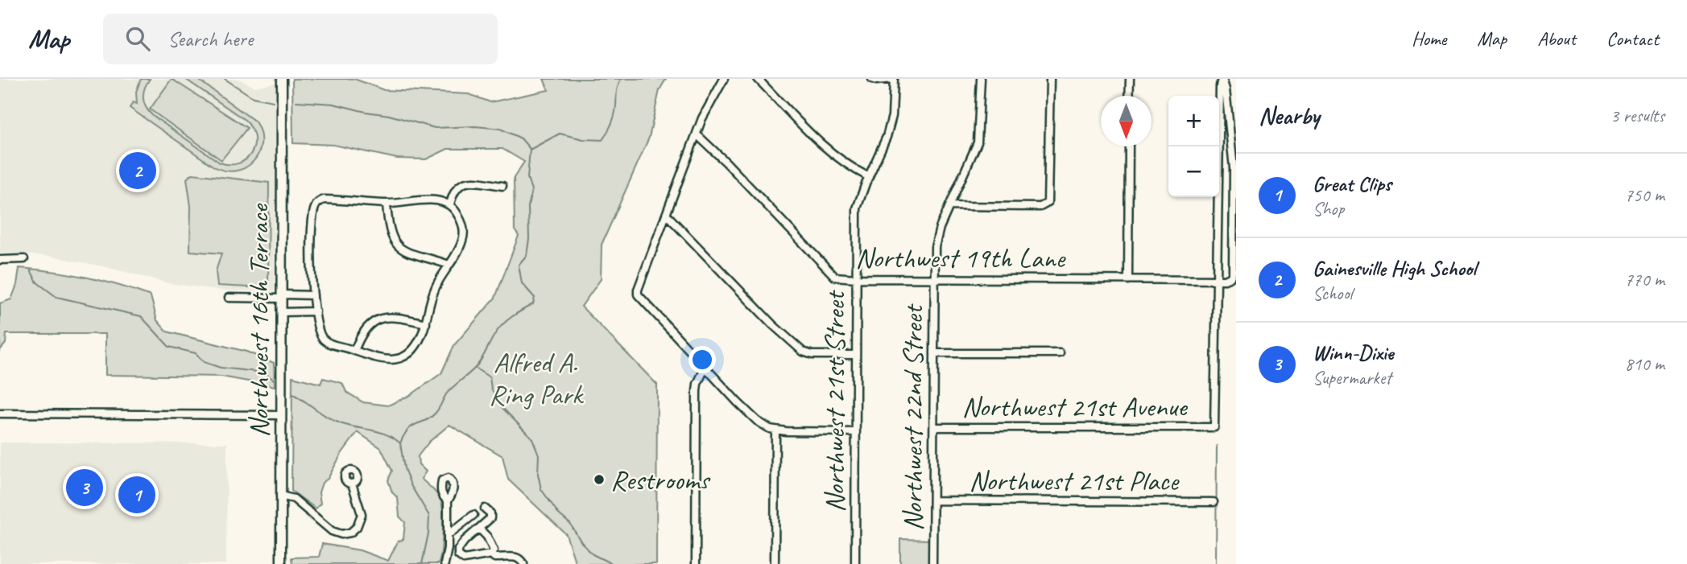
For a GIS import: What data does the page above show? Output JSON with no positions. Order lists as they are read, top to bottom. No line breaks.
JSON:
{"streets":{"street":["Northwest 19th Lane","Northwest 16th Terrace","Northwest 21st Street","Northwest 21st Avenue","Northwest 22nd Street","Northwest 21st Place"]},"crossings":[["Northwest 19th Lane","Northwest 21st Street"],["Northwest 19th Lane","Northwest 21st Avenue"],["Northwest 19th Lane","Northwest 22nd Street"],["Northwest 21st Avenue","Northwest 22nd Street"],["Northwest 22nd Street","Northwest 21st Place"]],"parks":["Alfred A. Ring Park"],"places":["Restrooms"],"north":"bottom","page":{"header":"Map","search":"Search here","nav":["Home","Map","About","Contact"],"heading":["Nearby","3 results"],"map_buttons":["+","−"],"pins":["2","3","1"],"list":[{"mark":"1","name":"Great Clips","note":"Shop","value":"750 m"},{"mark":"2","name":"Gainesville High School","note":"School","value":"770 m"},{"mark":"3","name":"Winn-Dixie","note":"Supermarket","value":"810 m"}]}}
